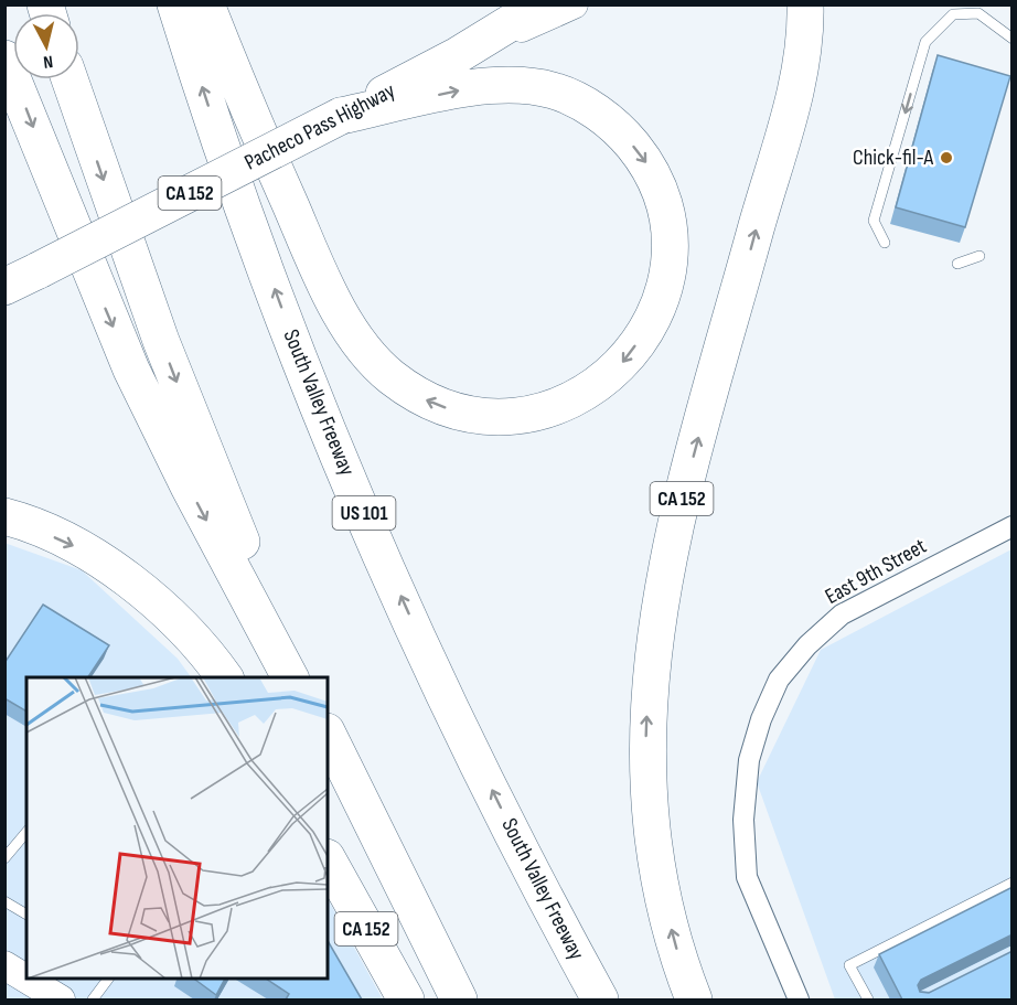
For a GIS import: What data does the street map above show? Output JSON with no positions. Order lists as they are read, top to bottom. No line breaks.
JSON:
{"streets":{"highway":["Pacheco Pass Highway","CA 152","South Valley Freeway","US 101"],"street":["East 9th Street"]},"crossings":[["Pacheco Pass Highway","CA 152"]],"places":["Chick-fil-A"],"north":"bottom"}
